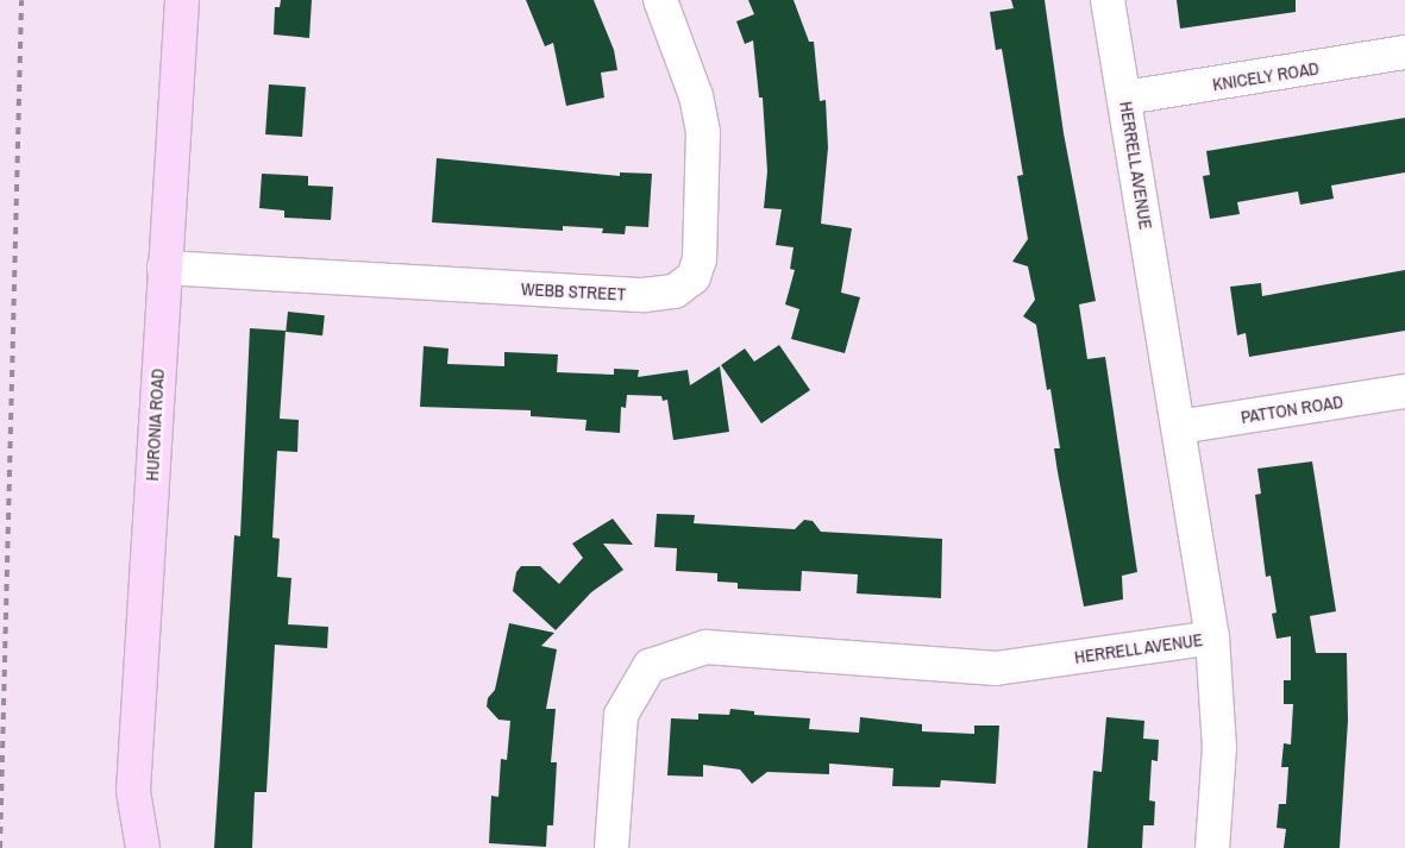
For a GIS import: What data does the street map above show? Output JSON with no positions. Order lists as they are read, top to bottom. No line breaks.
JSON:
{"streets":{"main road":["HURONIA ROAD"],"street":["KNICELY ROAD","HERRELL AVENUE","WEBB STREET","PATTON ROAD"]},"crossings":[["KNICELY ROAD","HERRELL AVENUE"],["HERRELL AVENUE","PATTON ROAD"],["WEBB STREET","HURONIA ROAD"]]}
